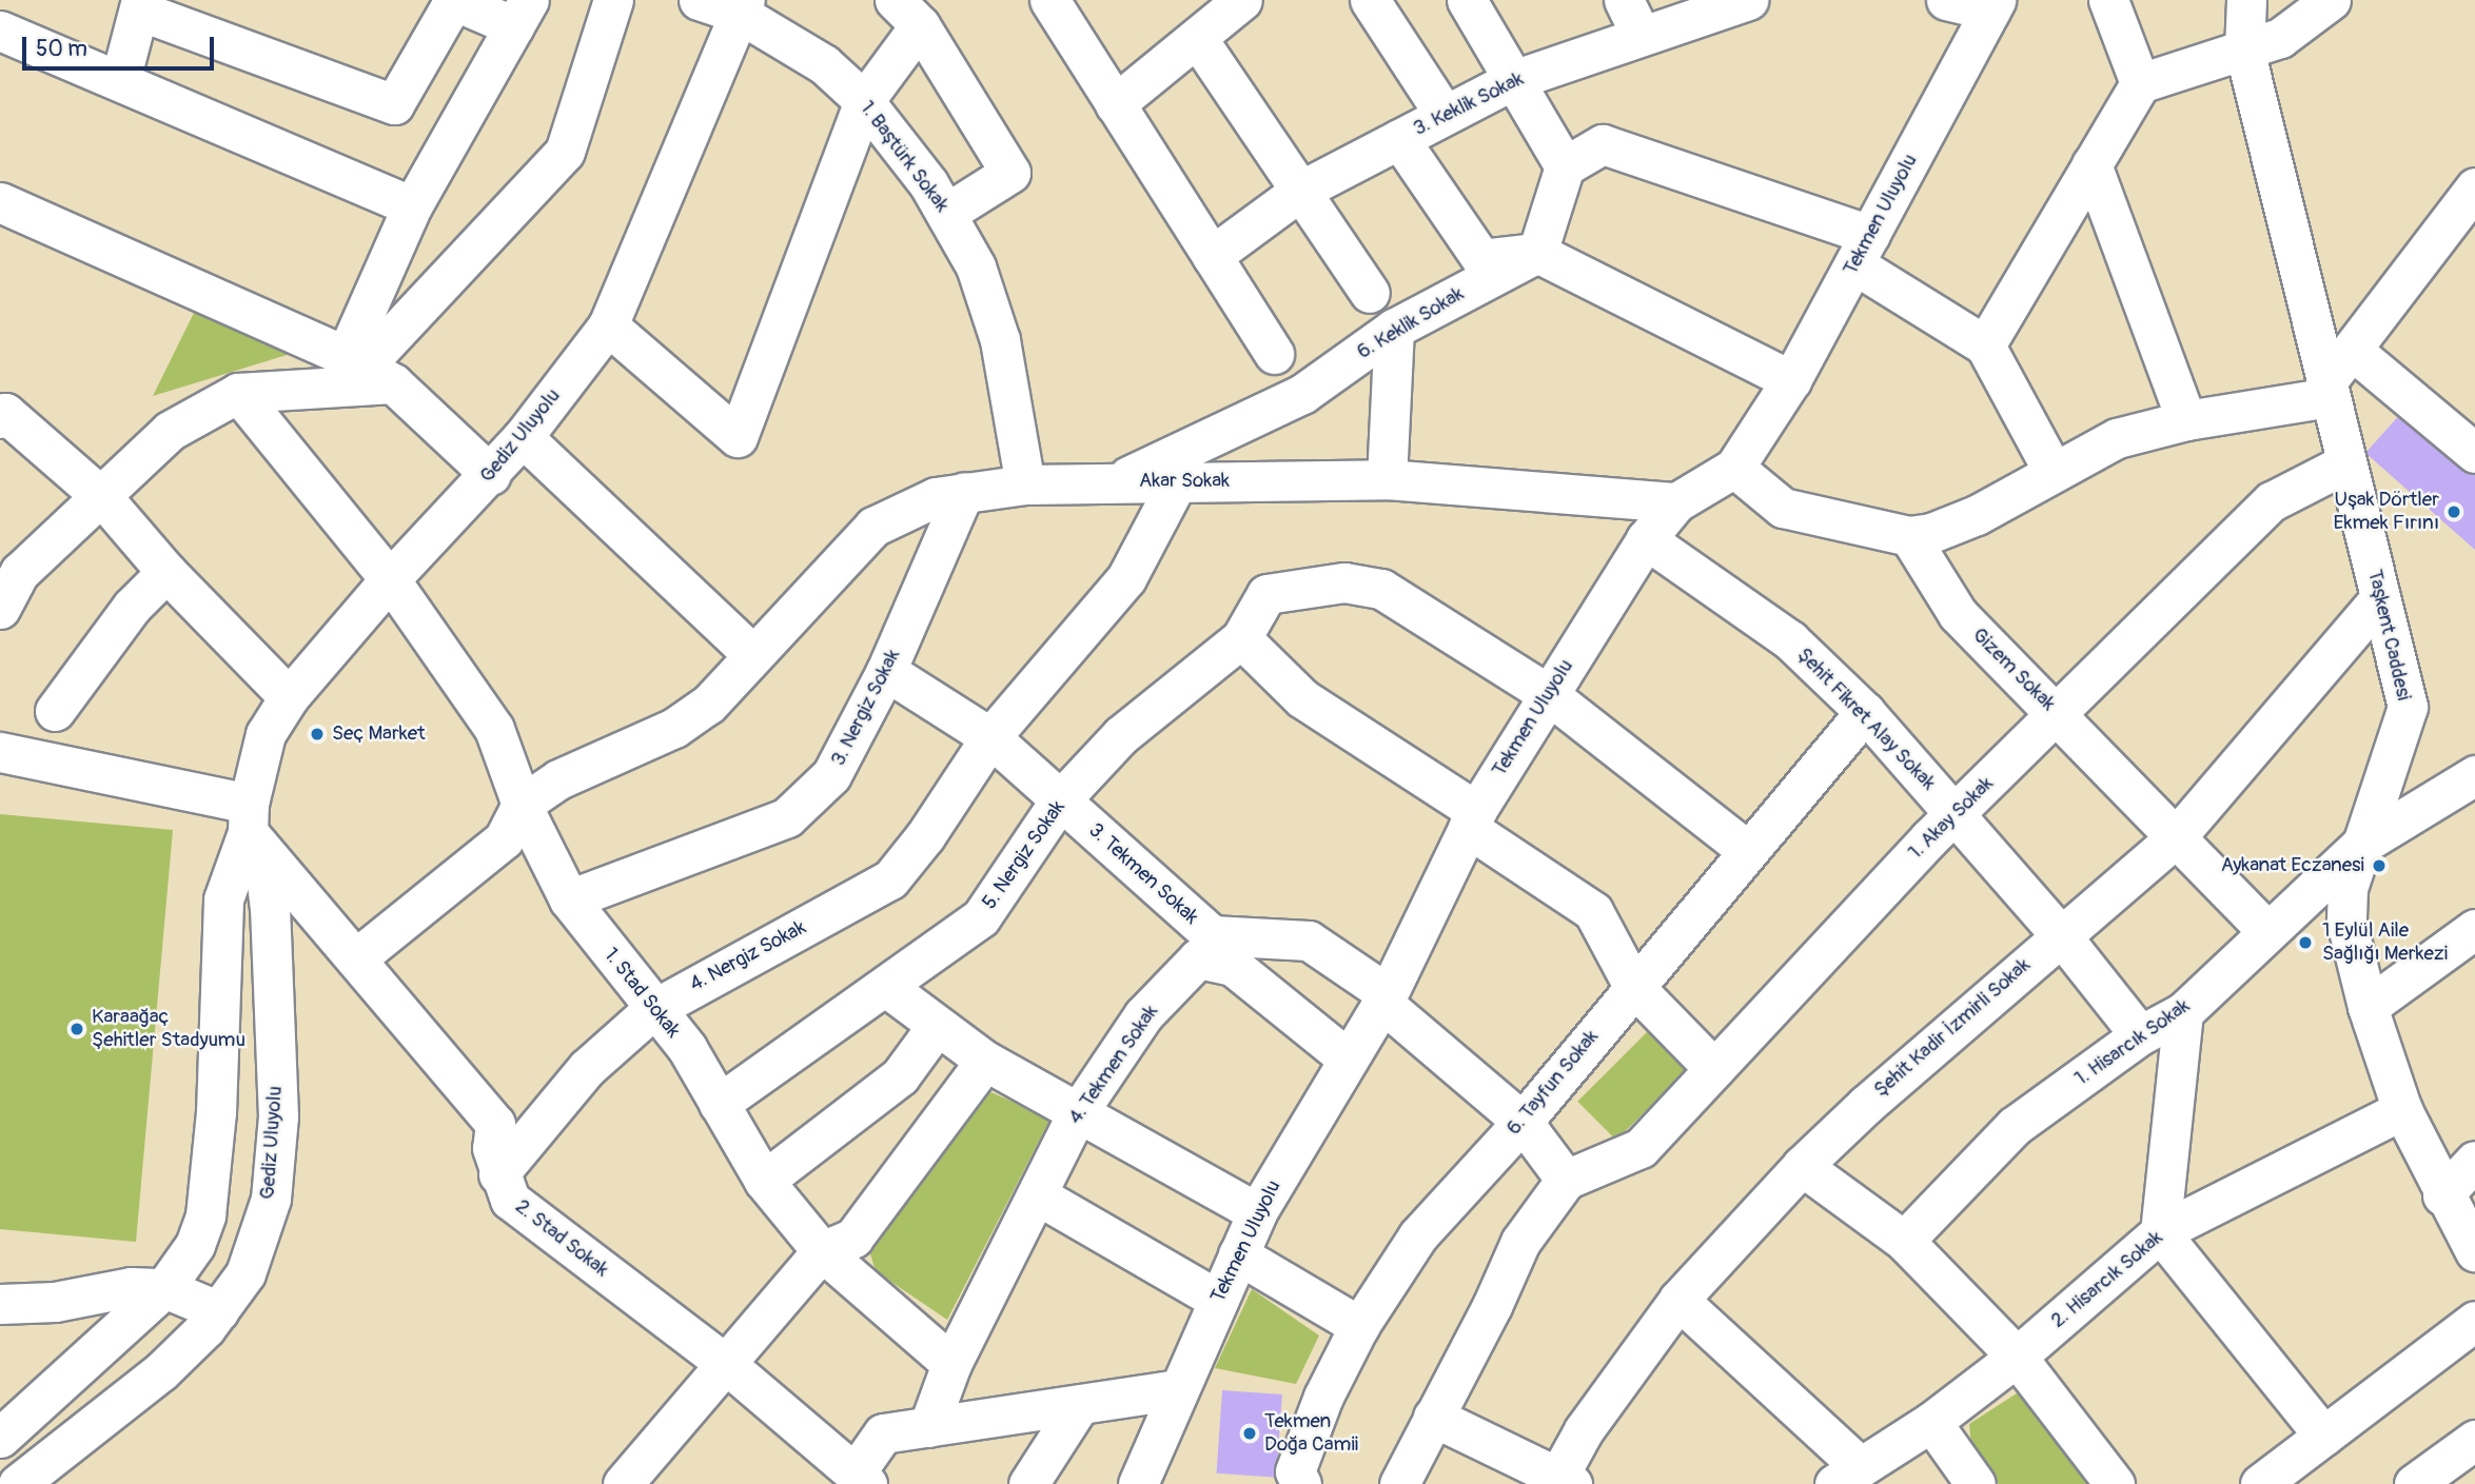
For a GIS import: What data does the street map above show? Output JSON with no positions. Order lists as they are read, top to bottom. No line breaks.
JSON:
{"streets":{"street":["3. Keklik Sokak","1. Baştürk Sokak","Tekmen Uluyolu","6. Keklik Sokak","Gediz Uluyolu","Akar Sokak","Taşkent Caddesi","Gizem Sokak","3. Nergiz Sokak","Şehit Fikret Alay Sokak","1. Akay Sokak","5. Nergiz Sokak","3. Tekmen Sokak","4. Nergiz Sokak","1. Stad Sokak","Şehit Kadir İzmirli Sokak","1. Hisarcık Sokak","4. Tekmen Sokak","6. Tayfun Sokak","2. Stad Sokak","2. Hisarcık Sokak"]},"crossings":[["1. Baştürk Sokak","Gediz Uluyolu"],["1. Baştürk Sokak","Akar Sokak"],["Tekmen Uluyolu","Akar Sokak"],["Tekmen Uluyolu","Şehit Fikret Alay Sokak"],["Tekmen Uluyolu","3. Tekmen Sokak"],["Tekmen Uluyolu","4. Tekmen Sokak"],["6. Keklik Sokak","Akar Sokak"],["Gediz Uluyolu","1. Stad Sokak"],["Gediz Uluyolu","2. Stad Sokak"],["Akar Sokak","3. Nergiz Sokak"],["Akar Sokak","4. Nergiz Sokak"],["Akar Sokak","1. Stad Sokak"],["Taşkent Caddesi","1. Akay Sokak"],["Taşkent Caddesi","Şehit Kadir İzmirli Sokak"],["Taşkent Caddesi","1. Hisarcık Sokak"],["Taşkent Caddesi","2. Hisarcık Sokak"],["Gizem Sokak","1. Akay Sokak"],["Gizem Sokak","Şehit Kadir İzmirli Sokak"],["Gizem Sokak","1. Hisarcık Sokak"],["3. Nergiz Sokak","3. Tekmen Sokak"],["3. Nergiz Sokak","1. Stad Sokak"],["Şehit Fikret Alay Sokak","1. Akay Sokak"],["Şehit Fikret Alay Sokak","Şehit Kadir İzmirli Sokak"],["Şehit Fikret Alay Sokak","1. Hisarcık Sokak"],["Şehit Fikret Alay Sokak","6. Tayfun Sokak"],["1. Akay Sokak","3. Tekmen Sokak"],["5. Nergiz Sokak","3. Tekmen Sokak"],["5. Nergiz Sokak","1. Stad Sokak"],["3. Tekmen Sokak","4. Nergiz Sokak"],["3. Tekmen Sokak","6. Tayfun Sokak"],["4. Nergiz Sokak","1. Stad Sokak"],["4. Nergiz Sokak","2. Stad Sokak"],["1. Stad Sokak","4. Tekmen Sokak"]],"places":["Uşak Dörtler Ekmek Fırını","Seç Market","Aykanat Eczanesi","1 Eylül Aile Sağlığı Merkezi","Karaağaç Şehitler Stadyumu","Tekmen Doğa Camii"],"scale_bar":"50 m"}
